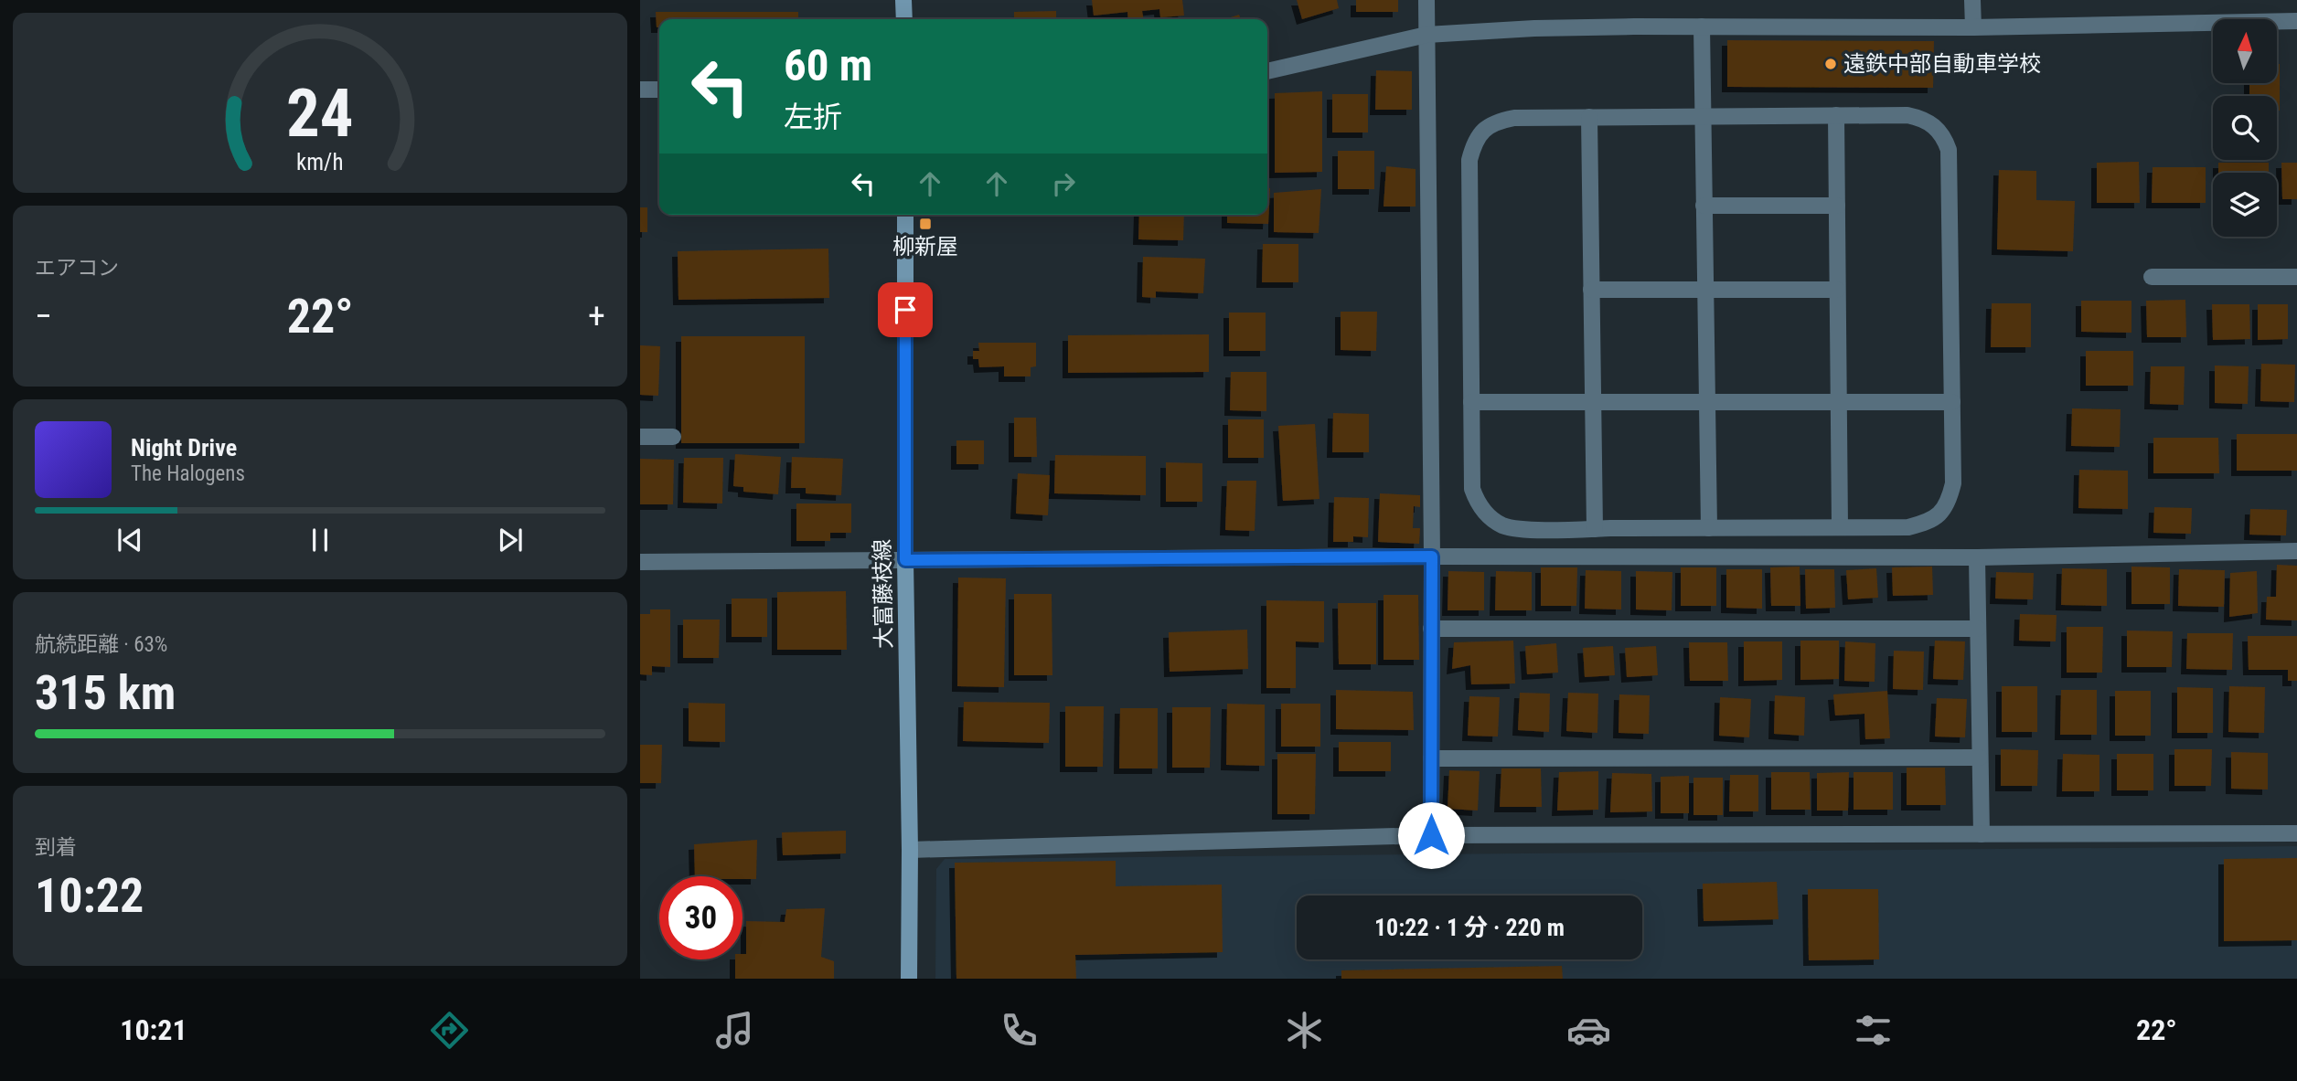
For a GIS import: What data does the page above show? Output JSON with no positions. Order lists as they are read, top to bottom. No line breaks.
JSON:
{"streets":{"main road":["大富藤枝線"]},"places":{"other":["遠鉄中部自動車学校"],"transit":["柳新屋"]},"north":"top","page":{"turn":["60 m","左折"],"tile":["エアコン",["航続距離 · 63%","315 km"],["到着","10:22"]],"heat":["−","22°","+"],"song":["Night Drive","The Halogens"],"limit":"30","trip":"10:22 · 1 分 · 220 m","tabs":["10:21","22°"],"gauge":["24","km/h"]}}
